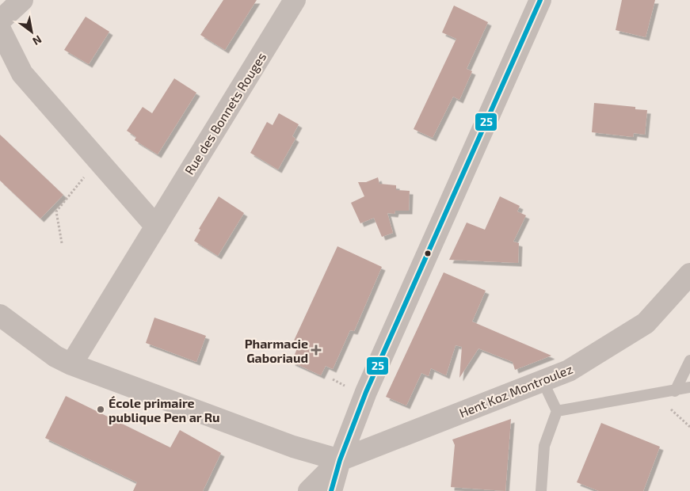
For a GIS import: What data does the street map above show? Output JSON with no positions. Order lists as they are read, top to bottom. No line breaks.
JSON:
{"streets":{"street":["Rue des Bonnets Rouges","Hent Koz Montroulez"]},"places":{"health":["Pharmacie Gaboriaud"],"other":["École primaire publique Pen ar Ru"]},"lines":["transit line 25"],"north":"bottom right"}
